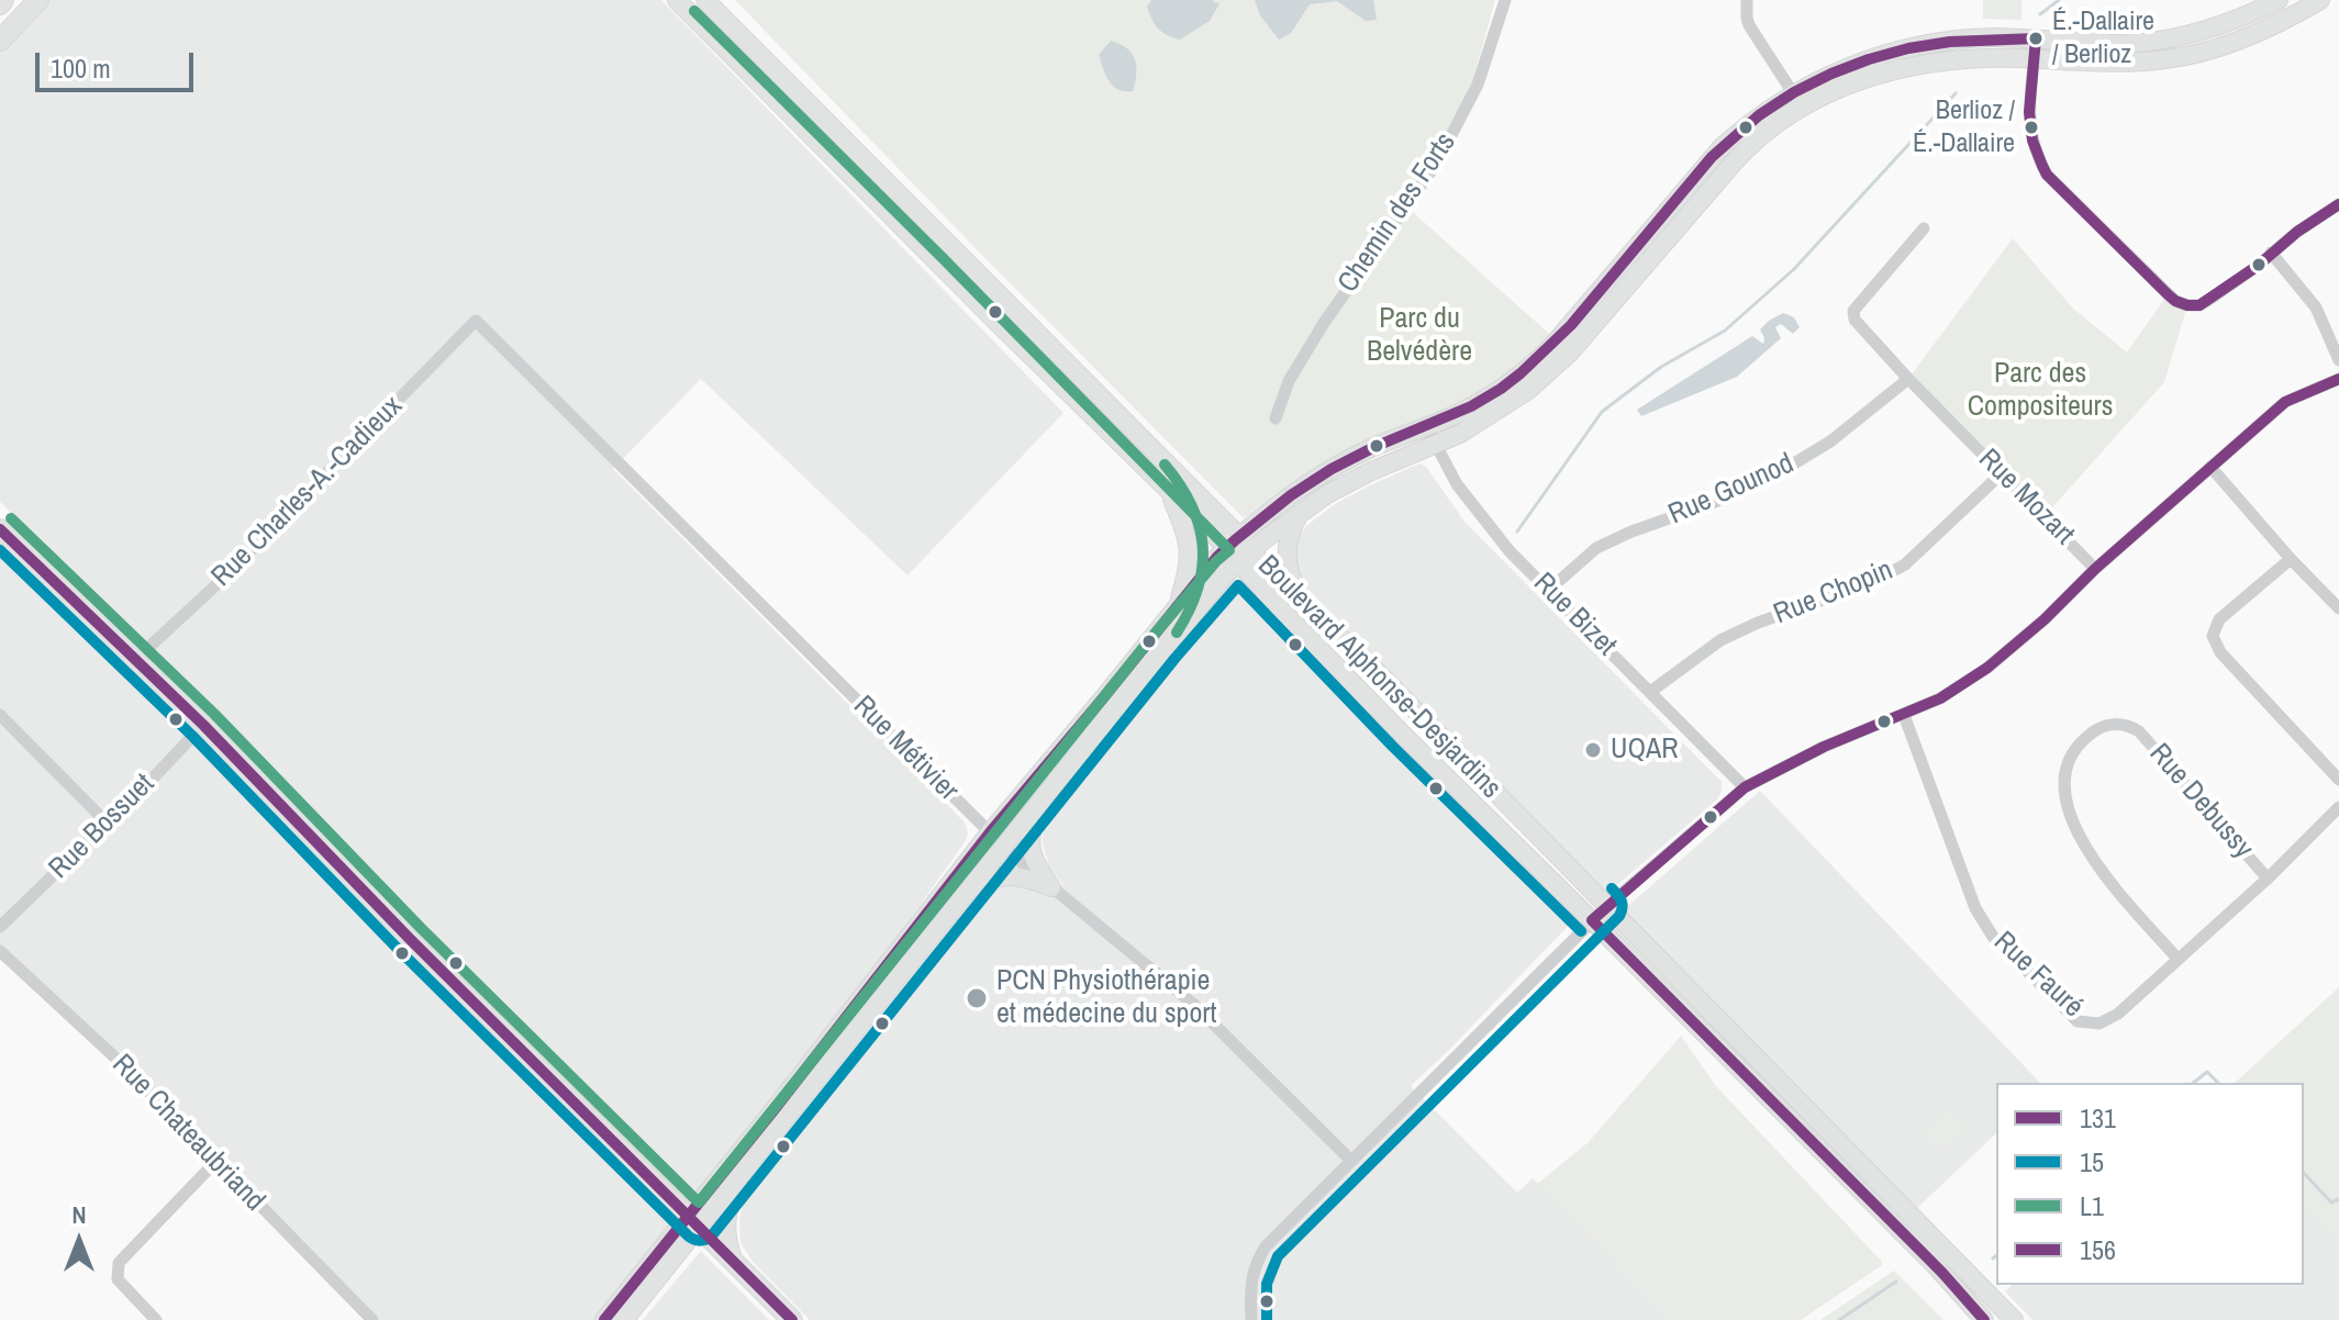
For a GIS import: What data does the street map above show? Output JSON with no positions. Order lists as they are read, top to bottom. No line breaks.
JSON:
{"streets":{"street":["Chemin des Forts","Rue Gounod","Rue Charles-A.-Cadieux","Rue Mozart","Rue Chopin","Rue Bizet","Boulevard Alphonse-Desjardins","Rue Métivier","Rue Debussy","Rue Bossuet","Rue Fauré","Rue Chateaubriand"]},"crossings":[["Rue Gounod","Rue Mozart"],["Rue Gounod","Rue Bizet"],["Rue Charles-A.-Cadieux","Rue Métivier"],["Rue Mozart","Rue Chopin"],["Rue Chopin","Rue Bizet"],["Rue Debussy","Rue Fauré"]],"parks":["Parc du Belvédère","Parc des Compositeurs"],"places":["É.-Dallaire / Berlioz","Berlioz / É.-Dallaire","UQAR","PCN Physiothérapie et médecine du sport"],"lines":["transit line L1","transit line 131","transit line 156","transit line 15"],"legend":["131","15","L1","156"],"scale_bar":"100 m","north":"top"}
